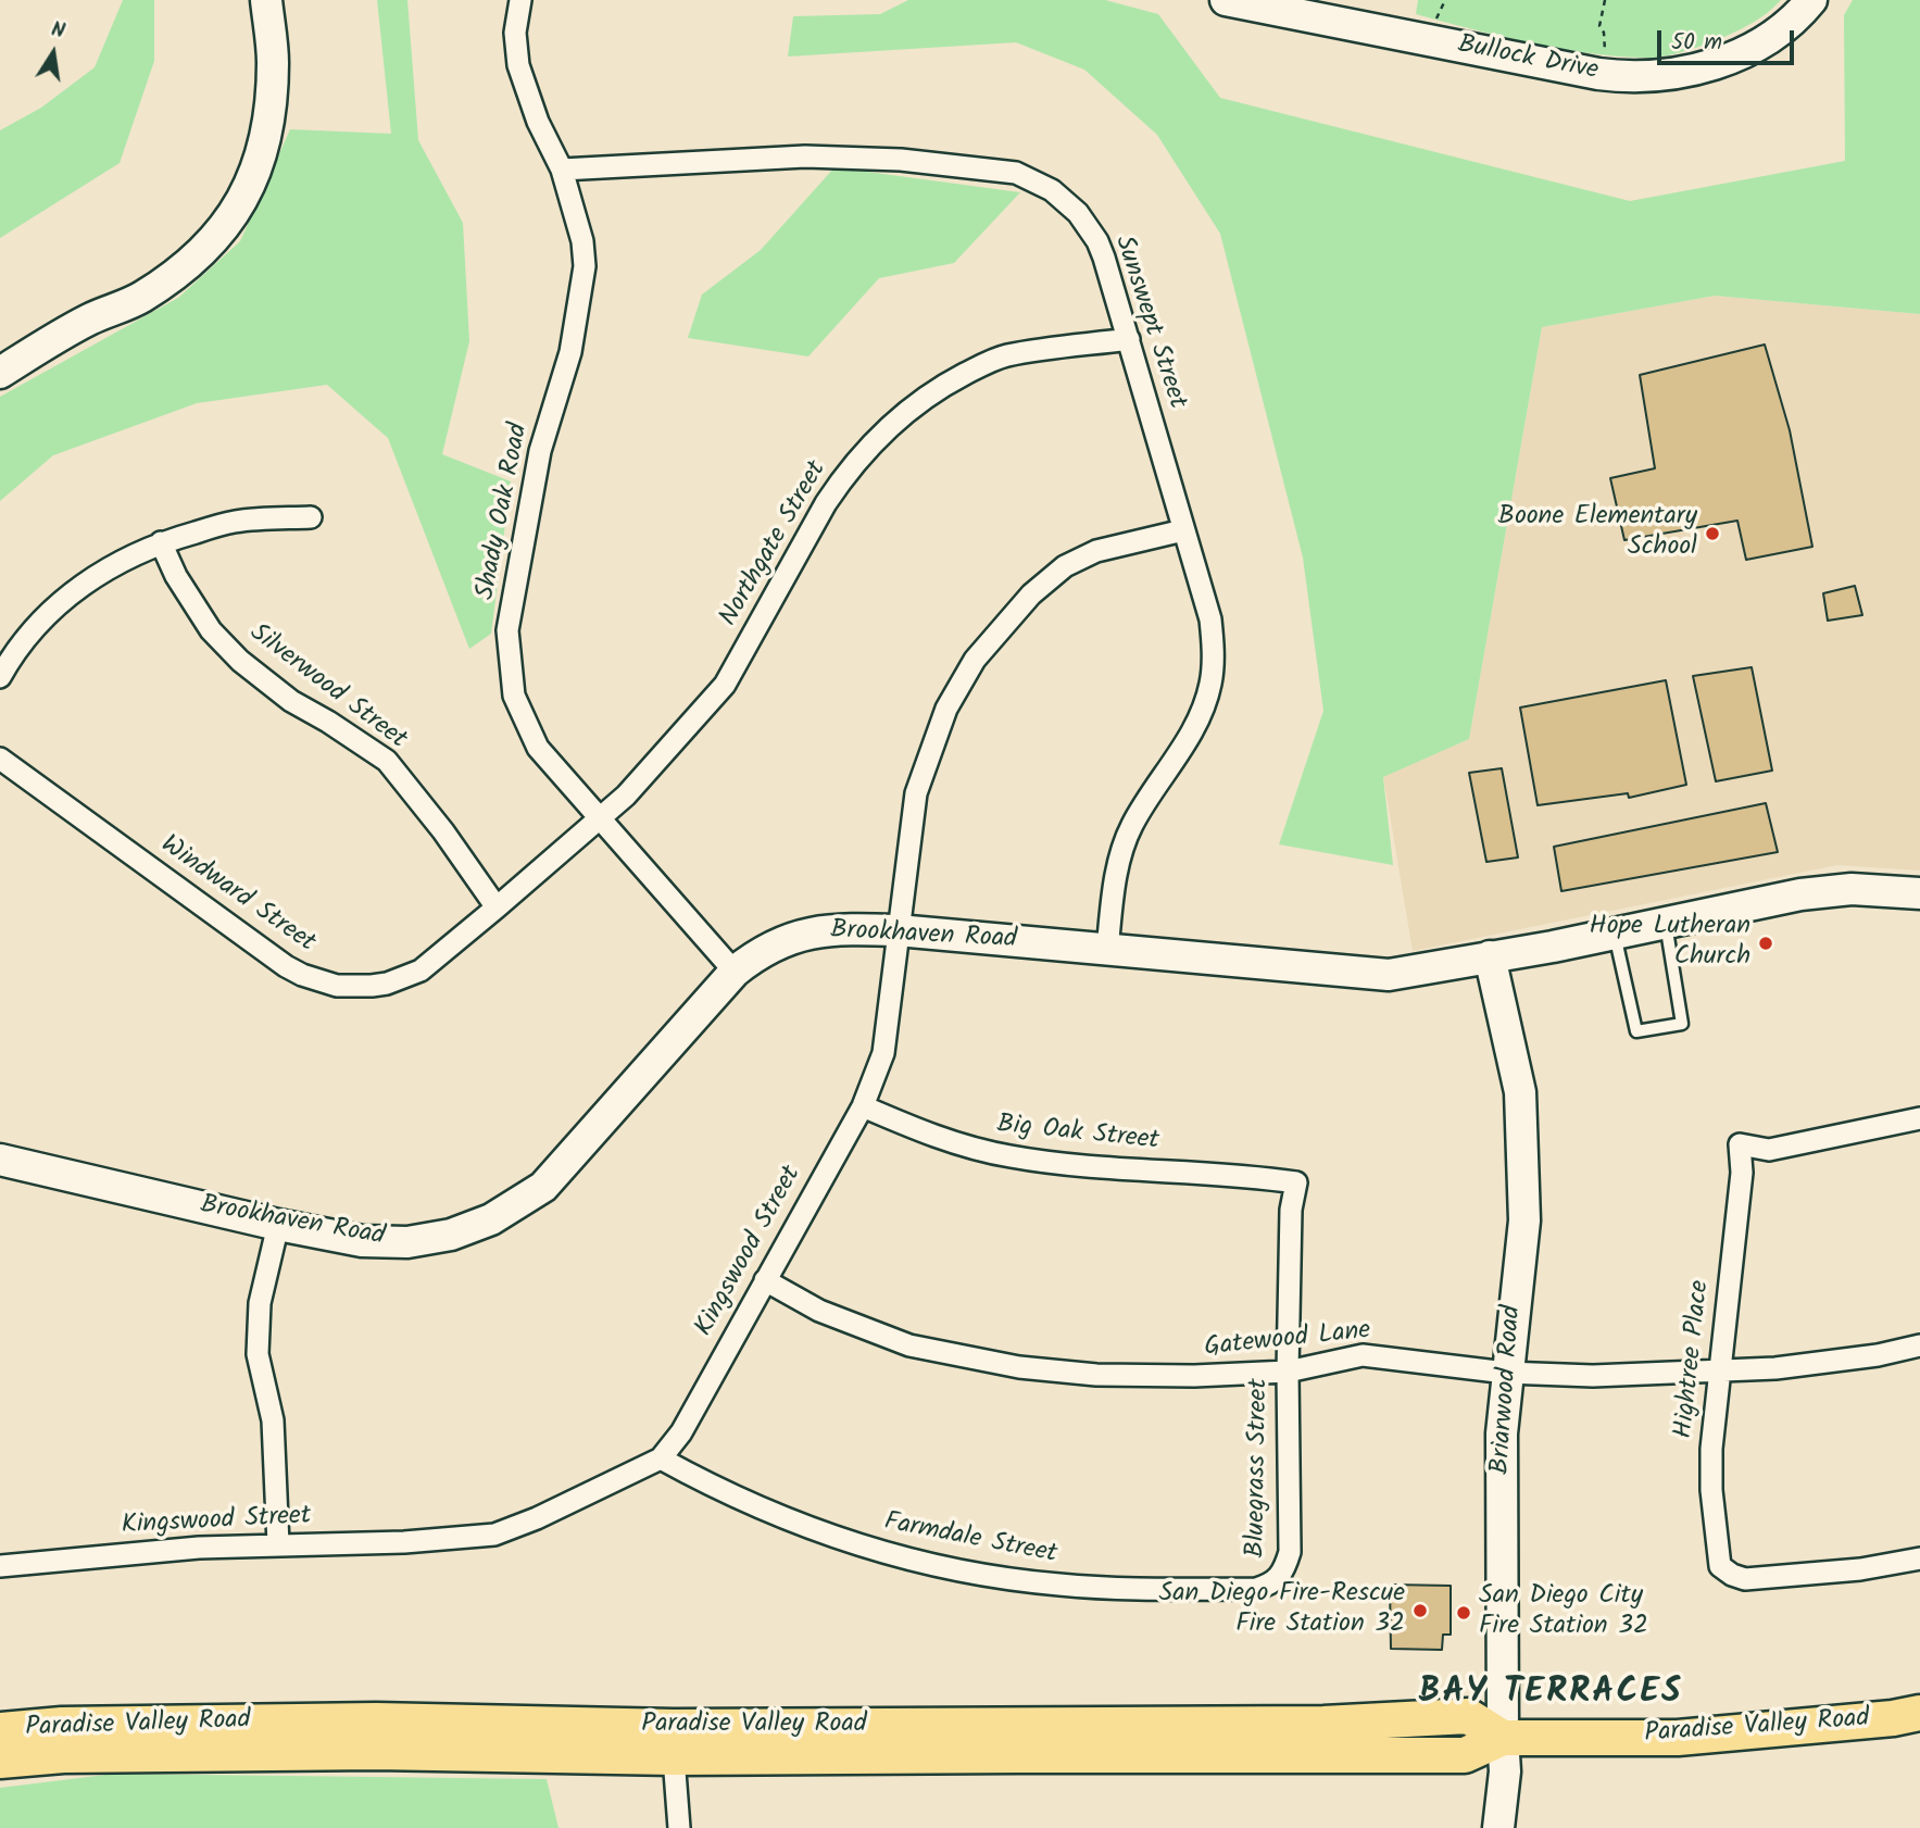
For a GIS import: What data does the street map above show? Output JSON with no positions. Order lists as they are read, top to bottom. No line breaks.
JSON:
{"streets":{"main road":["Paradise Valley Road"],"street":["Bullock Drive","Sunswept Street","Shady Oak Road","Northgate Street","Silverwood Street","Windward Street","Brookhaven Road","Big Oak Street","Kingswood Street","Gatewood Lane","Hightree Place","Briarwood Road","Bluegrass Street","Farmdale Street"]},"crossings":[["Sunswept Street","Shady Oak Road"],["Sunswept Street","Northgate Street"],["Sunswept Street","Brookhaven Road"],["Sunswept Street","Kingswood Street"],["Shady Oak Road","Northgate Street"],["Shady Oak Road","Windward Street"],["Shady Oak Road","Brookhaven Road"],["Northgate Street","Windward Street"],["Silverwood Street","Windward Street"],["Brookhaven Road","Kingswood Street"],["Brookhaven Road","Briarwood Road"],["Big Oak Street","Kingswood Street"],["Big Oak Street","Bluegrass Street"],["Kingswood Street","Gatewood Lane"],["Kingswood Street","Farmdale Street"],["Gatewood Lane","Hightree Place"],["Gatewood Lane","Briarwood Road"],["Gatewood Lane","Bluegrass Street"],["Briarwood Road","Paradise Valley Road"],["Bluegrass Street","Farmdale Street"]],"districts":["BAY TERRACES"],"places":["Boone Elementary School","Hope Lutheran Church","San Diego Fire-Rescue Fire Station 32","San Diego City Fire Station 32"],"scale_bar":"50 m","north":"top"}
